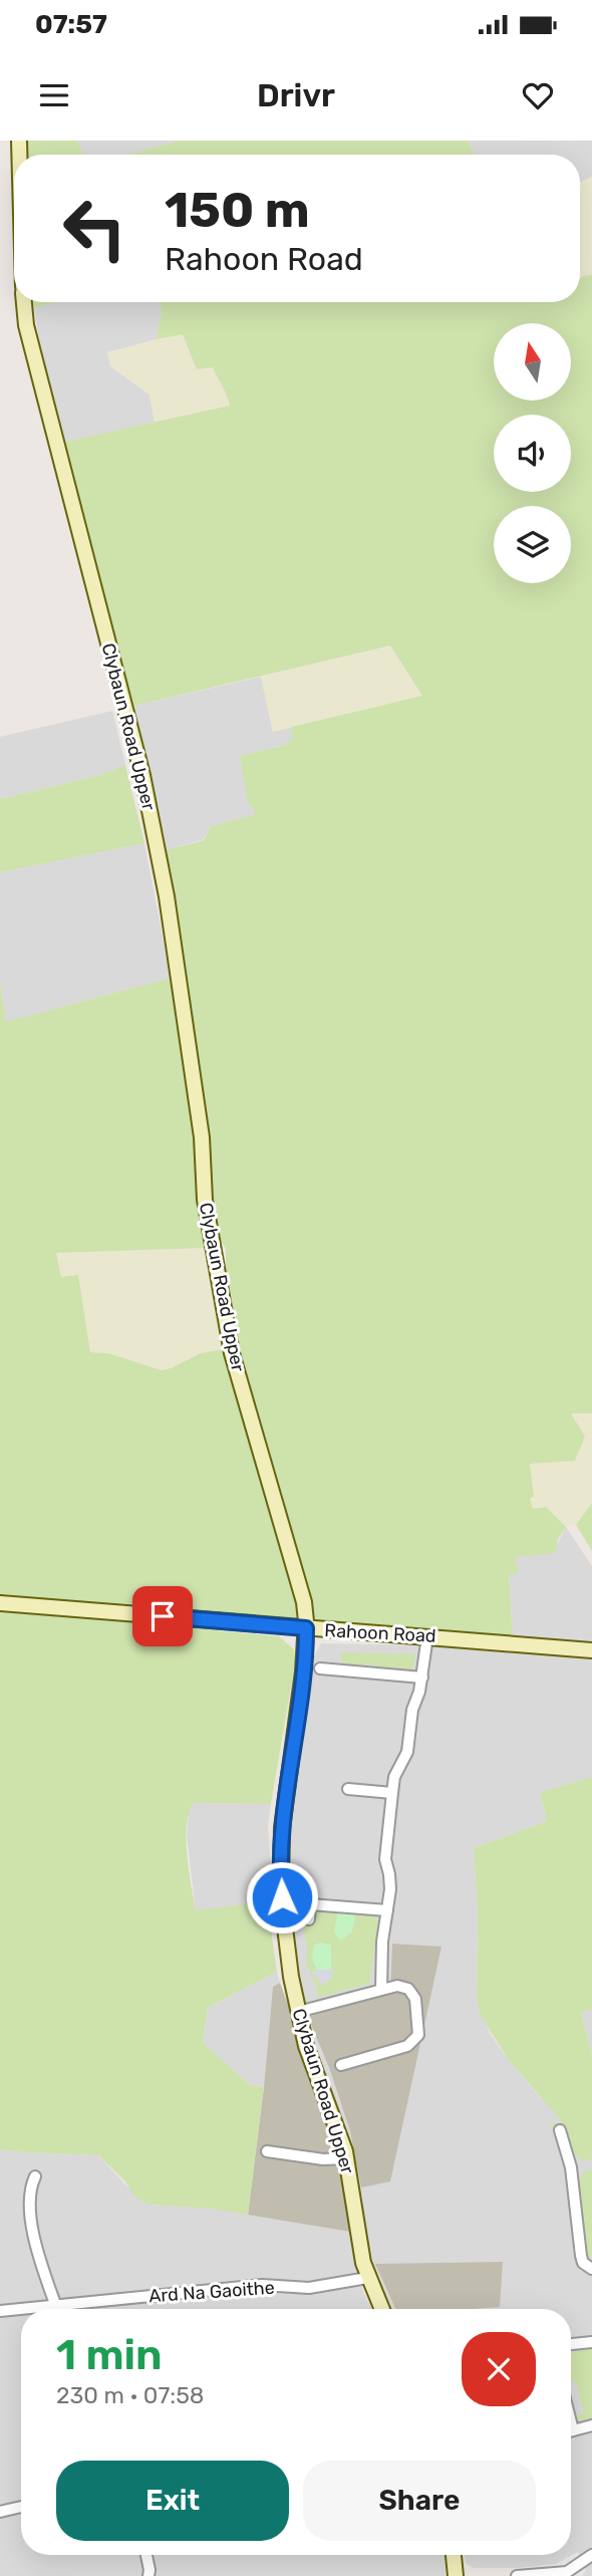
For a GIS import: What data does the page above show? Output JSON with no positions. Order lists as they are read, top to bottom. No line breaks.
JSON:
{"streets":{"street":["Clybaun Road Upper","Rahoon Road","Ard Na Gaoithe"]},"crossings":[["Clybaun Road Upper","Rahoon Road"],["Clybaun Road Upper","Ard Na Gaoithe"]],"north":"top","page":{"status":"07:57","header":"Drivr","turn":["150 m","Rahoon Road"],"heading":["1 min","230 m · 07:58"],"buttons":["Exit","Share"]}}
